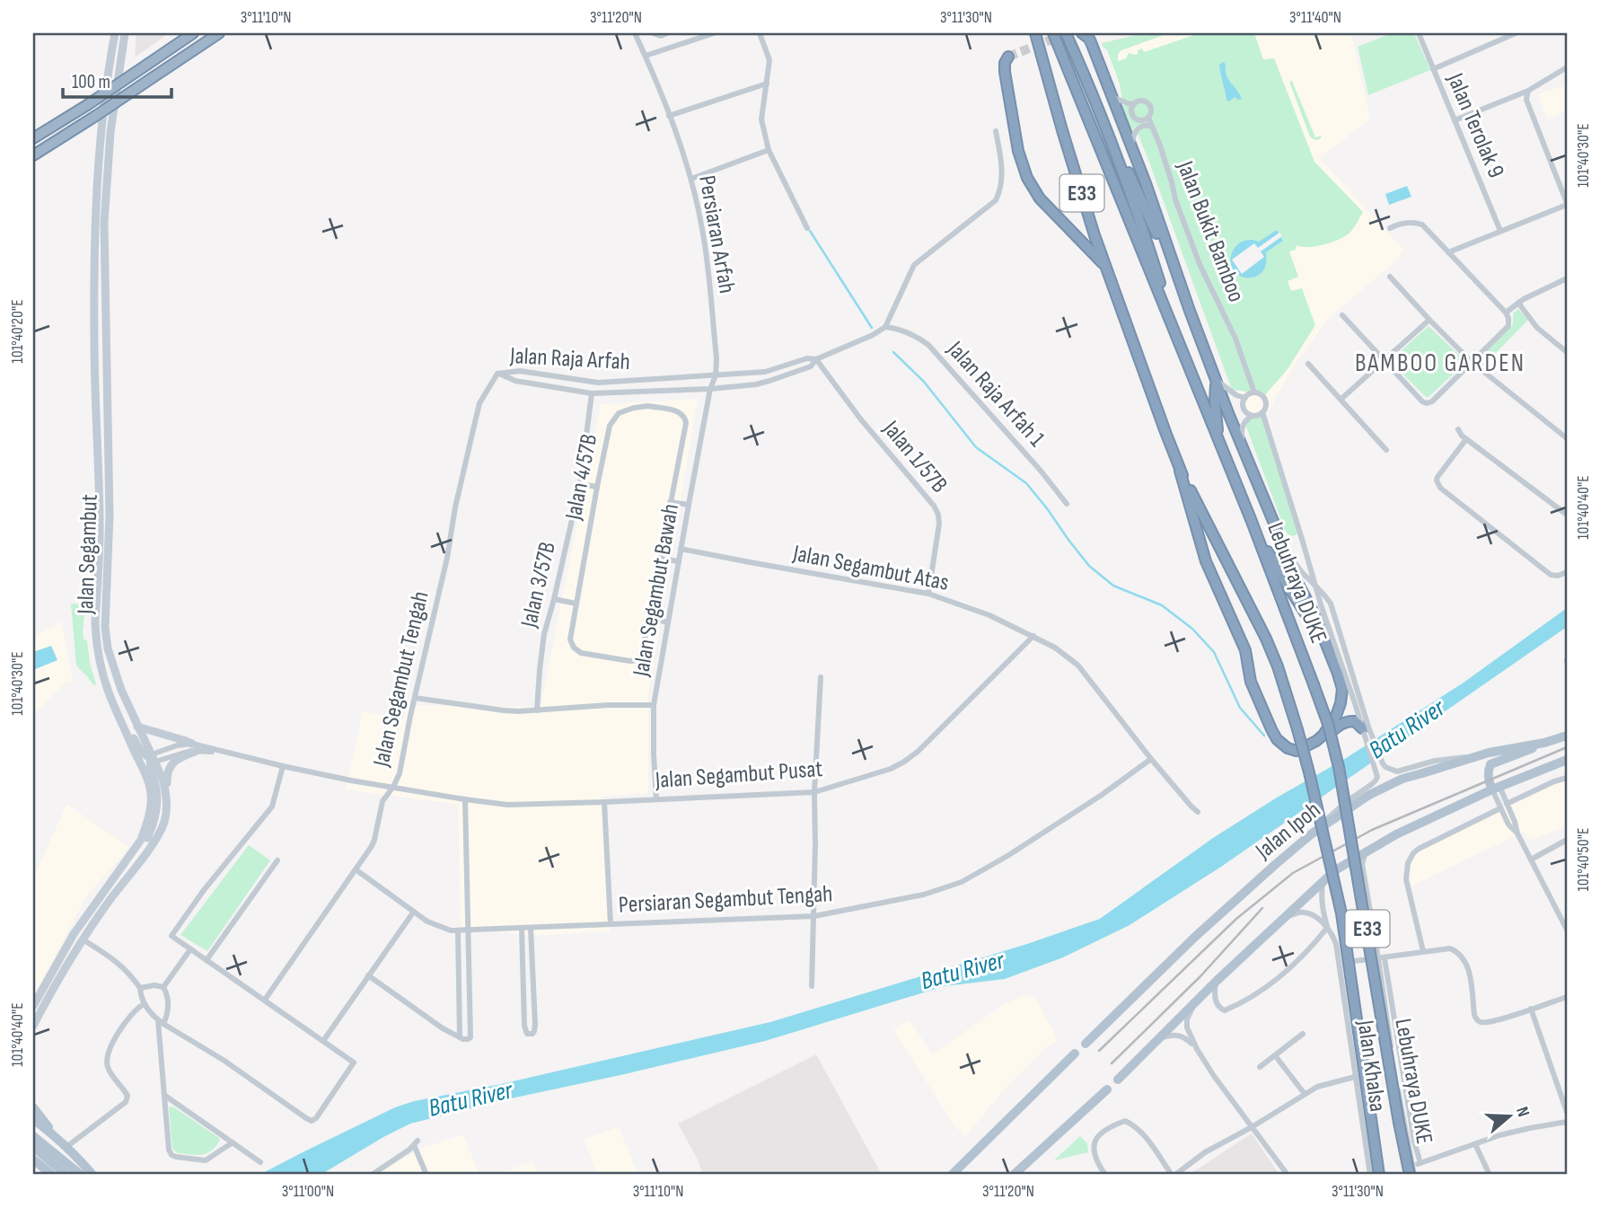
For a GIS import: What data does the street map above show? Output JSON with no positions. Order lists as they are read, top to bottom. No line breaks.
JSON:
{"streets":{"highway":["E33","Lebuhraya DUKE"],"main road":["Jalan Segambut","Jalan Ipoh"],"street":["Jalan Terolak 9","Jalan Bukit Bamboo","Persiaran Arfah","Jalan Raja Arfah","Jalan Raja Arfah 1","Jalan 1/57B","Jalan 4/57B","Jalan Segambut Atas","Jalan 3/57B","Jalan Segambut Bawah","Jalan Segambut Tengah","Jalan Segambut Pusat","Persiaran Segambut Tengah","Jalan Khalsa"]},"crossings":[["Persiaran Arfah","Jalan Raja Arfah"],["Persiaran Arfah","Jalan Segambut Bawah"],["Jalan Raja Arfah","Jalan Raja Arfah 1"],["Jalan Raja Arfah","Jalan 1/57B"],["Jalan Raja Arfah","Jalan 3/57B"],["Jalan Raja Arfah","Jalan Segambut Bawah"],["Jalan Raja Arfah","Jalan Segambut Tengah"],["Jalan 1/57B","Jalan Segambut Atas"],["Jalan Segambut Atas","Jalan Segambut Bawah"],["Jalan Segambut Atas","Jalan Segambut Pusat"],["Jalan Segambut Atas","Persiaran Segambut Tengah"],["Jalan Segambut Bawah","Jalan Segambut Pusat"],["Jalan Segambut Tengah","Jalan Segambut Pusat"],["Jalan Segambut Tengah","Persiaran Segambut Tengah"]],"districts":["BAMBOO GARDEN"],"water":["Batu River"],"scale_bar":"100 m","north":"right","coordinates":["3°11'10\"N","3°11'20\"N","3°11'30\"N","3°11'40\"N","101°40'30\"E","101°40'20\"E","101°40'40\"E","101°40'50\"E","3°11'00\"N"]}
